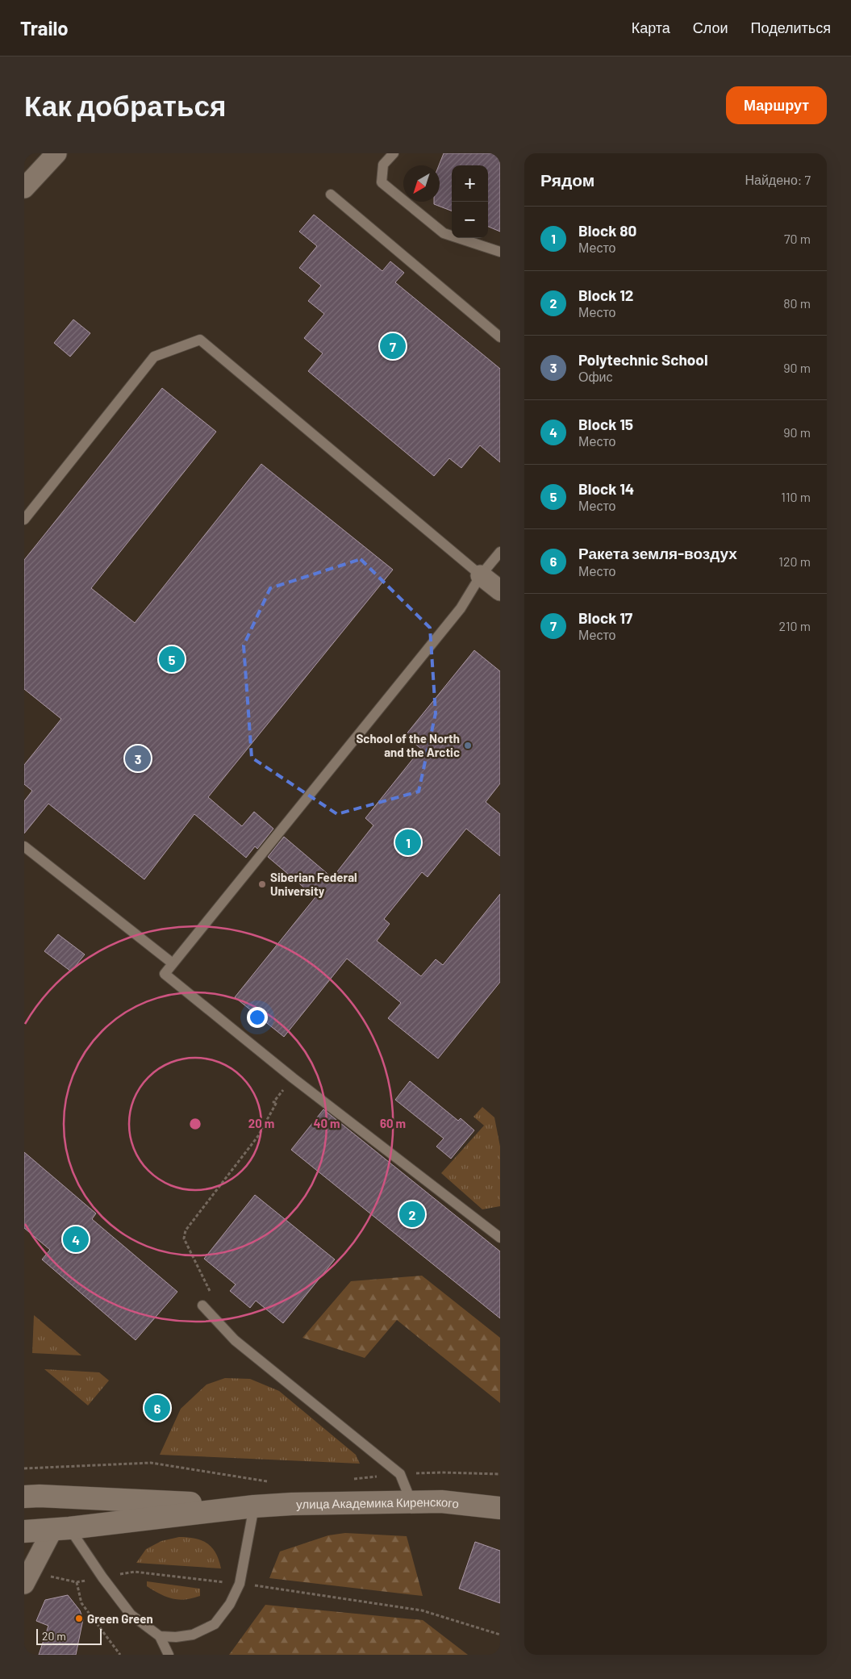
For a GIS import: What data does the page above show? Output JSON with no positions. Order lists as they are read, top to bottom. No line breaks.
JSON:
{"streets":{"main road":["улица Академика Киренского"]},"places":["School of the North and the Arctic","Siberian Federal University","Green Green"],"scale_bar":"20 m","north":"bottom left","page":{"header":"Trailo","nav":["Карта","Слои","Поделиться"],"buttons":"Маршрут","title":"Как добраться","heading":["Рядом","Найдено: 7"],"map_buttons":["+","−"],"list":[{"mark":"1","name":"Block 80","note":"Место","value":"70 m"},{"mark":"2","name":"Block 12","note":"Место","value":"80 m"},{"mark":"3","name":"Polytechnic School","note":"Офис","value":"90 m"},{"mark":"4","name":"Block 15","note":"Место","value":"90 m"},{"mark":"5","name":"Block 14","note":"Место","value":"110 m"},{"mark":"6","name":"Ракета земля-воздух","note":"Место","value":"120 m"},{"mark":"7","name":"Block 17","note":"Место","value":"210 m"}],"pins":["7","5","3","1","2","4","6"],"scale":"20 m"},"rings":["20 m","40 m","60 m"]}
